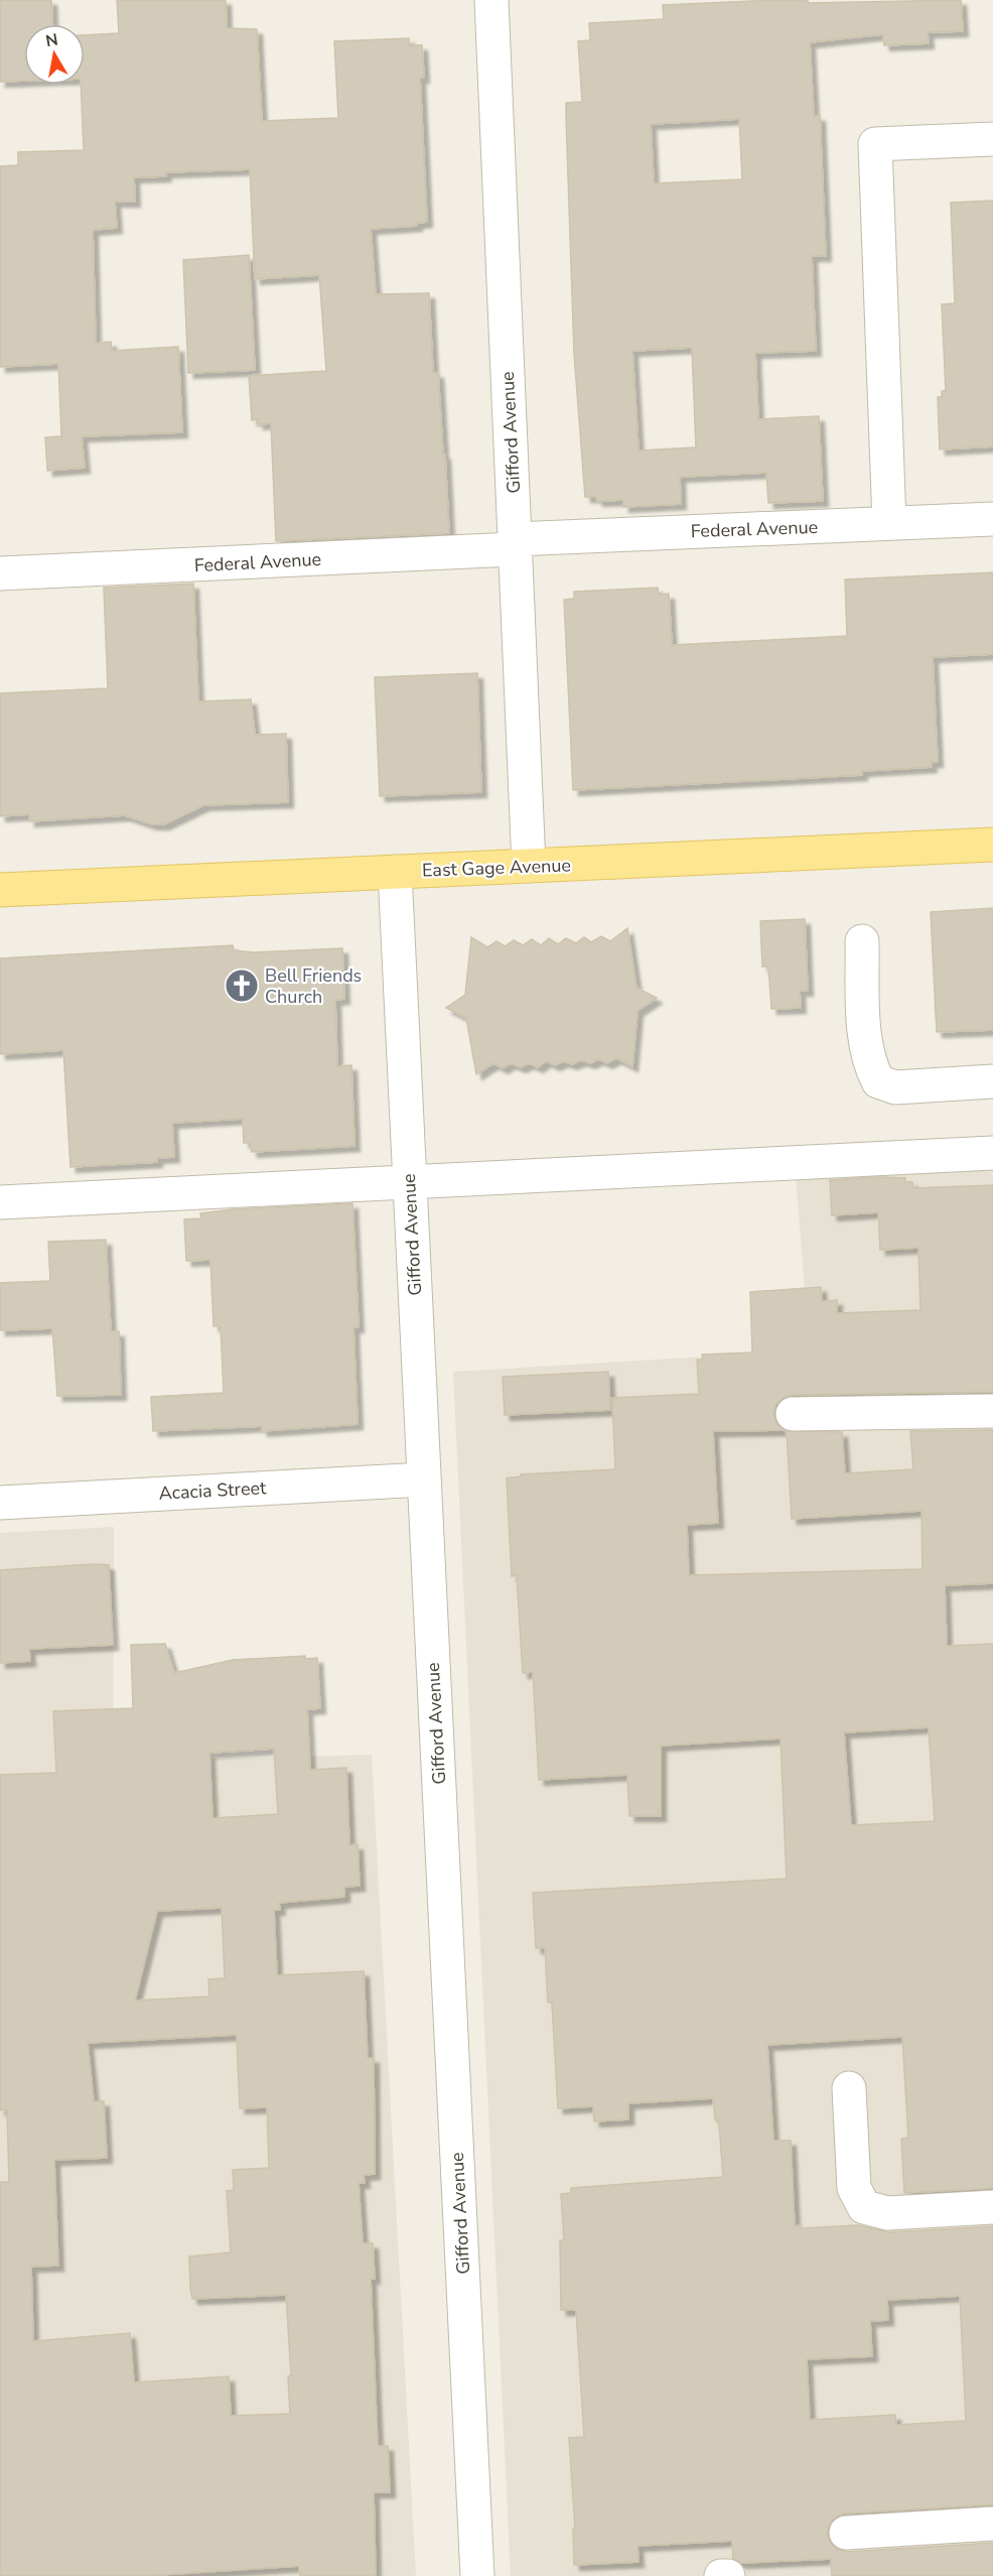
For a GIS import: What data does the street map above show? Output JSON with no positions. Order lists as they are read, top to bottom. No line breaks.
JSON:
{"streets":{"main road":["East Gage Avenue"],"street":["Gifford Avenue","Federal Avenue","Acacia Street"]},"crossings":[["Gifford Avenue","Federal Avenue"],["Gifford Avenue","East Gage Avenue"],["Gifford Avenue","Acacia Street"]],"places":{"church":["Bell Friends Church"]},"north":"top"}
